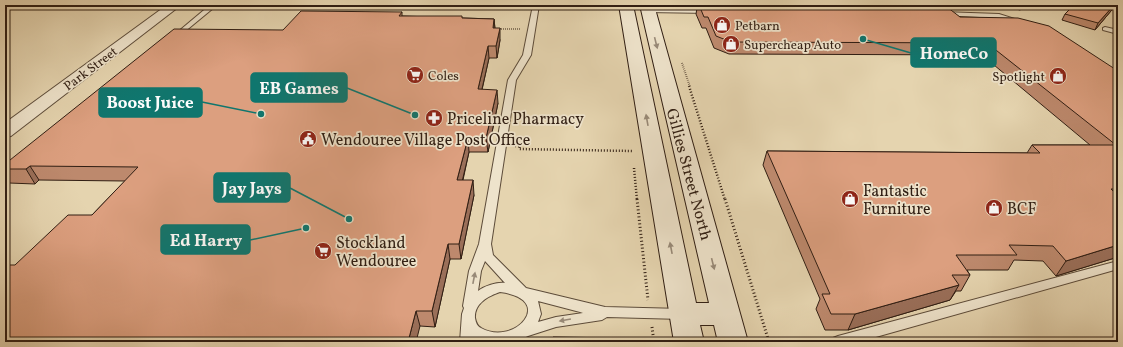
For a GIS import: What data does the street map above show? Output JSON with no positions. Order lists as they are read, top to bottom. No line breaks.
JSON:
{"streets":{"main road":["Gillies Street North"],"street":["Park Street"]},"places":{"shop":["Petbarn","Supercheap Auto","Spotlight","Fantastic Furniture","BCF"],"other":["HomeCo","Boost Juice","EB Games","Jay Jays","Ed Harry"],"supermarket":["Coles","Stockland Wendouree"],"pharmacy":["Priceline Pharmacy"],"public building":["Wendouree Village Post Office"]}}
